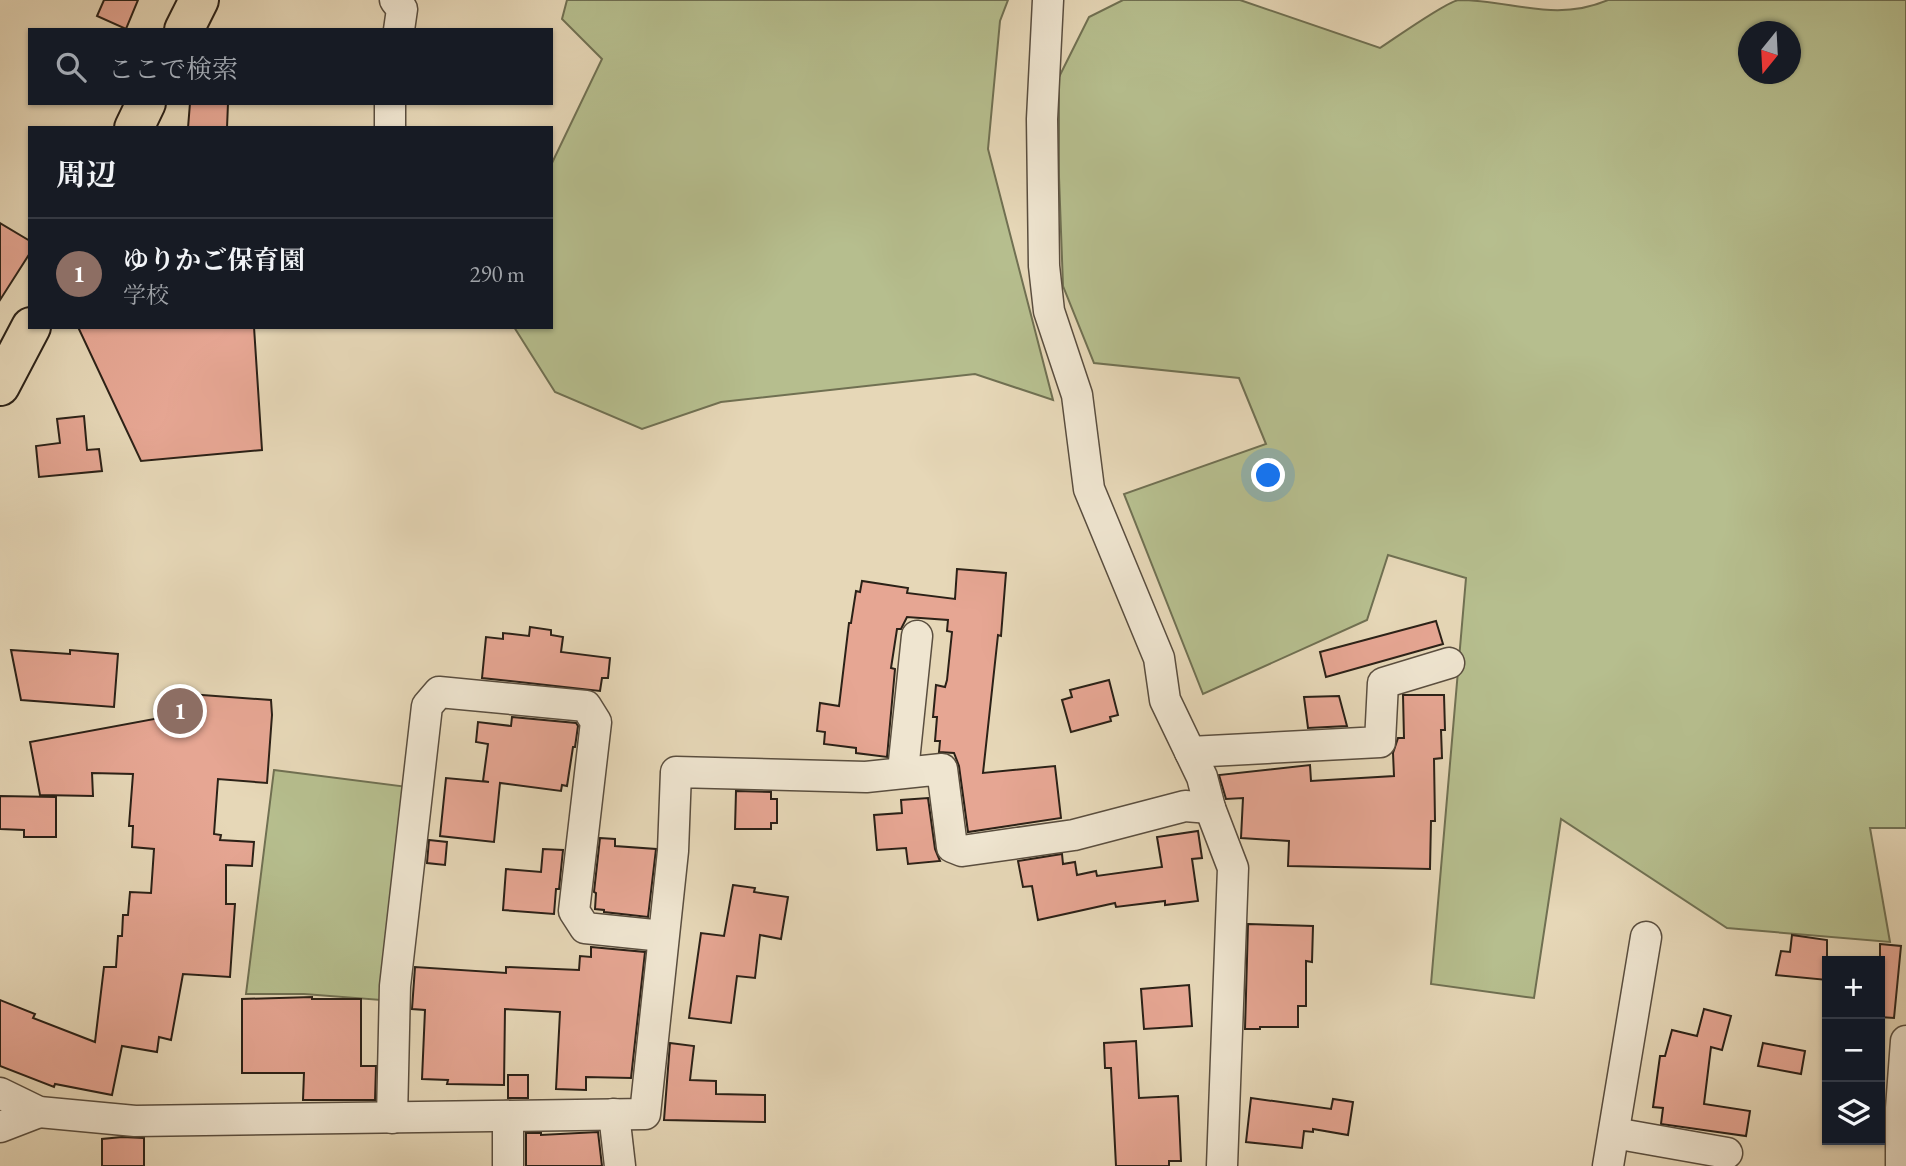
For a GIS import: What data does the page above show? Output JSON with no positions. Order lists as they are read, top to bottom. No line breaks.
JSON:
{"north":"bottom","page":{"search":"ここで検索","heading":"周辺","list":[{"mark":"1","name":"ゆりかご保育園","note":"学校","value":"290 m"}],"pins":"1","map_buttons":["+","−"]}}
